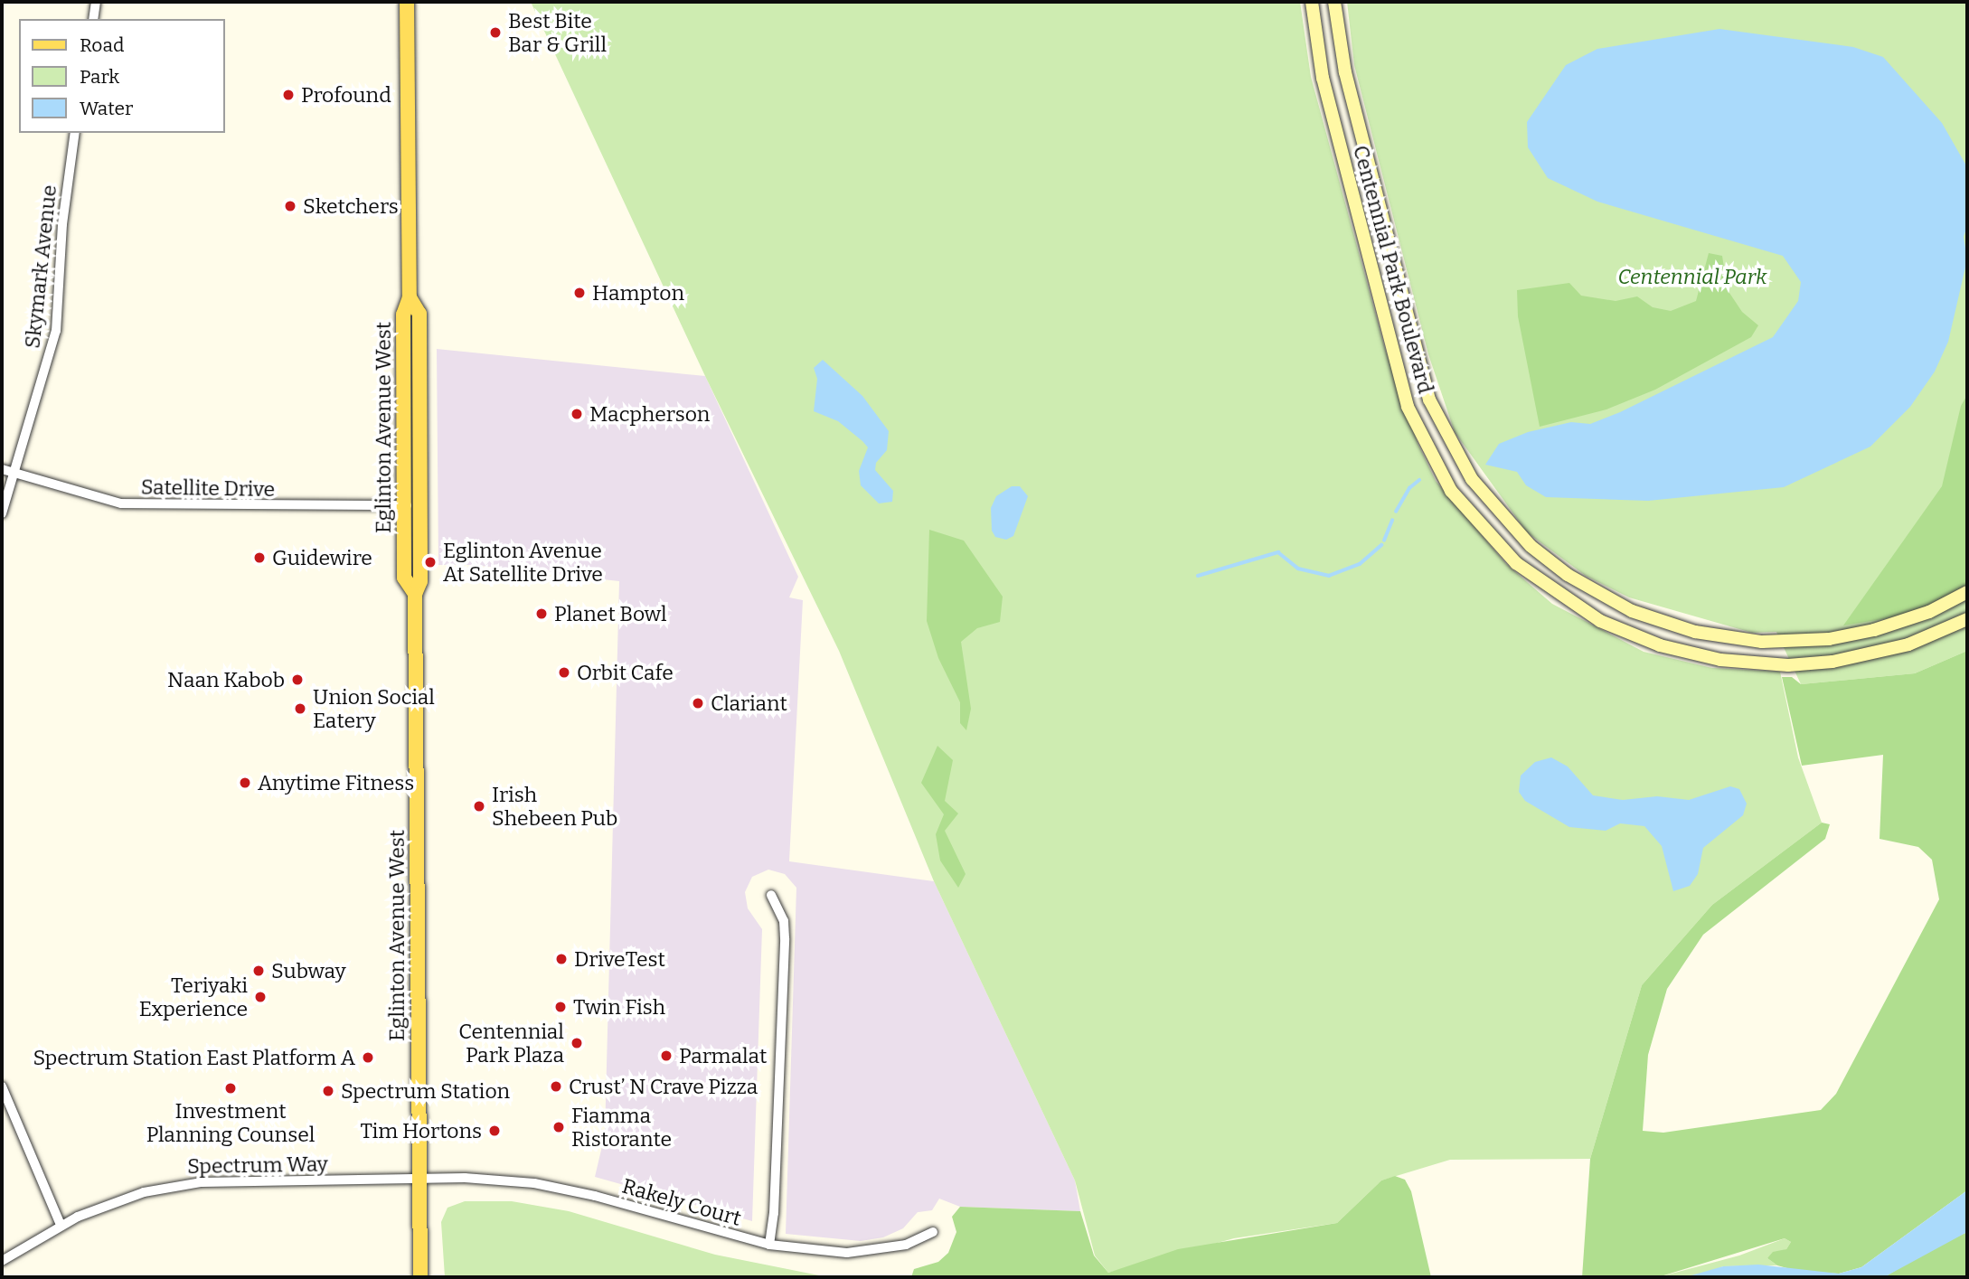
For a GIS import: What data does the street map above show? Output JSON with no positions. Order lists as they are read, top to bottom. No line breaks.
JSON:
{"streets":{"main road":["Eglinton Avenue West"],"street":["Skymark Avenue","Centennial Park Boulevard","Satellite Drive","Spectrum Way","Rakely Court"]},"crossings":[["Skymark Avenue","Satellite Drive"],["Eglinton Avenue West","Satellite Drive"],["Eglinton Avenue West","Spectrum Way"],["Eglinton Avenue West","Rakely Court"],["Spectrum Way","Rakely Court"]],"parks":["Centennial Park"],"places":["Best Bite Bar & Grill","Profound","Sketchers","Hampton","Macpherson","Guidewire","Eglinton Avenue At Satellite Drive","Planet Bowl","Orbit Cafe","Naan Kabob","Clariant","Union Social Eatery","Anytime Fitness","Irish Shebeen Pub","DriveTest","Subway","Teriyaki Experience","Twin Fish","Centennial Park Plaza","Parmalat","Spectrum Station East Platform A","Crust’ N Crave Pizza","Investment Planning Counsel","Spectrum Station","Fiamma Ristorante","Tim Hortons"],"legend":["Road","Park","Water"]}
